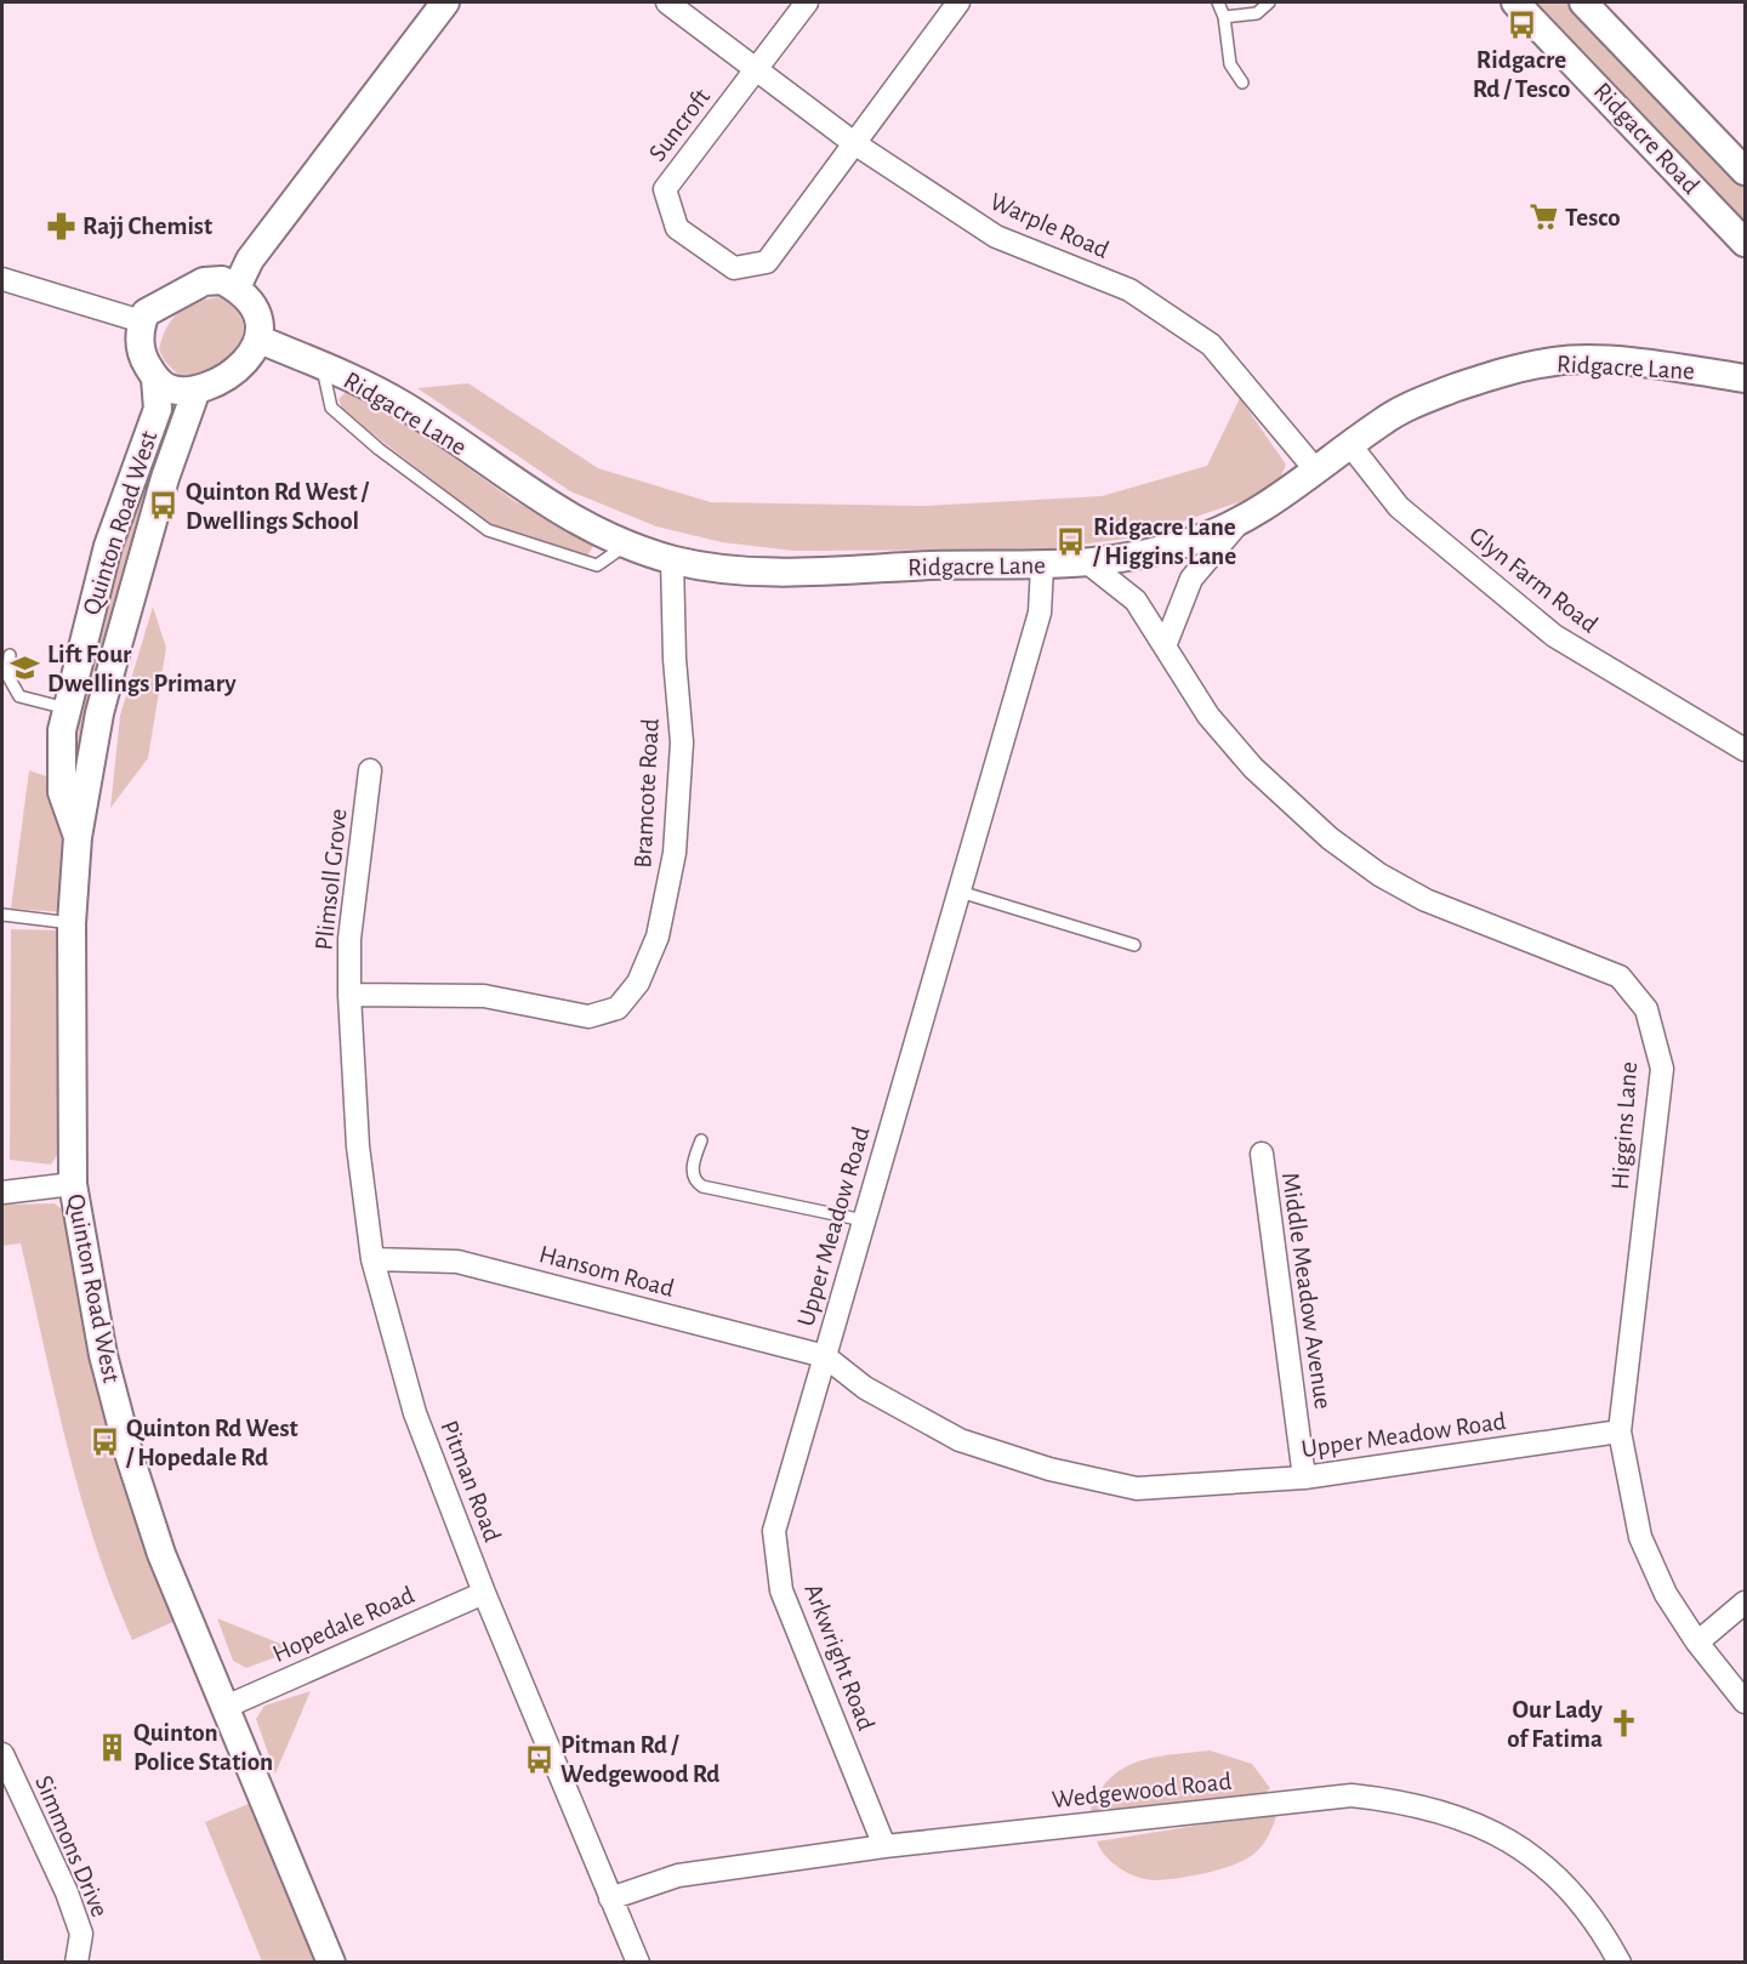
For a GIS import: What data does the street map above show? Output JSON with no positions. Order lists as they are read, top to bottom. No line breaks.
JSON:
{"streets":{"street":["Suncroft","Ridgacre Road","Warple Road","Ridgacre Lane","Quinton Road West","Glyn Farm Road","Bramcote Road","Plimsoll Grove","Higgins Lane","Upper Meadow Road","Hansom Road","Middle Meadow Avenue","Pitman Road","Hopedale Road","Arkwright Road","Wedgewood Road","Simmons Drive"]},"crossings":[["Suncroft","Warple Road"],["Warple Road","Ridgacre Lane"],["Ridgacre Lane","Quinton Road West"],["Ridgacre Lane","Glyn Farm Road"],["Ridgacre Lane","Bramcote Road"],["Ridgacre Lane","Higgins Lane"],["Ridgacre Lane","Upper Meadow Road"],["Quinton Road West","Hopedale Road"],["Bramcote Road","Plimsoll Grove"],["Bramcote Road","Pitman Road"],["Plimsoll Grove","Pitman Road"],["Higgins Lane","Upper Meadow Road"],["Upper Meadow Road","Hansom Road"],["Upper Meadow Road","Middle Meadow Avenue"],["Upper Meadow Road","Arkwright Road"],["Hansom Road","Pitman Road"],["Hansom Road","Arkwright Road"],["Pitman Road","Hopedale Road"],["Pitman Road","Wedgewood Road"],["Arkwright Road","Wedgewood Road"]],"places":{"bus stop":["Ridgacre Rd / Tesco","Quinton Rd West / Dwellings School","Ridgacre Lane / Higgins Lane","Quinton Rd West / Hopedale Rd","Pitman Rd / Wedgewood Rd"],"supermarket":["Tesco"],"pharmacy":["Rajj Chemist"],"school or university":["Lift Four Dwellings Primary"],"church":["Our Lady of Fatima"],"building":["Quinton Police Station"]}}
